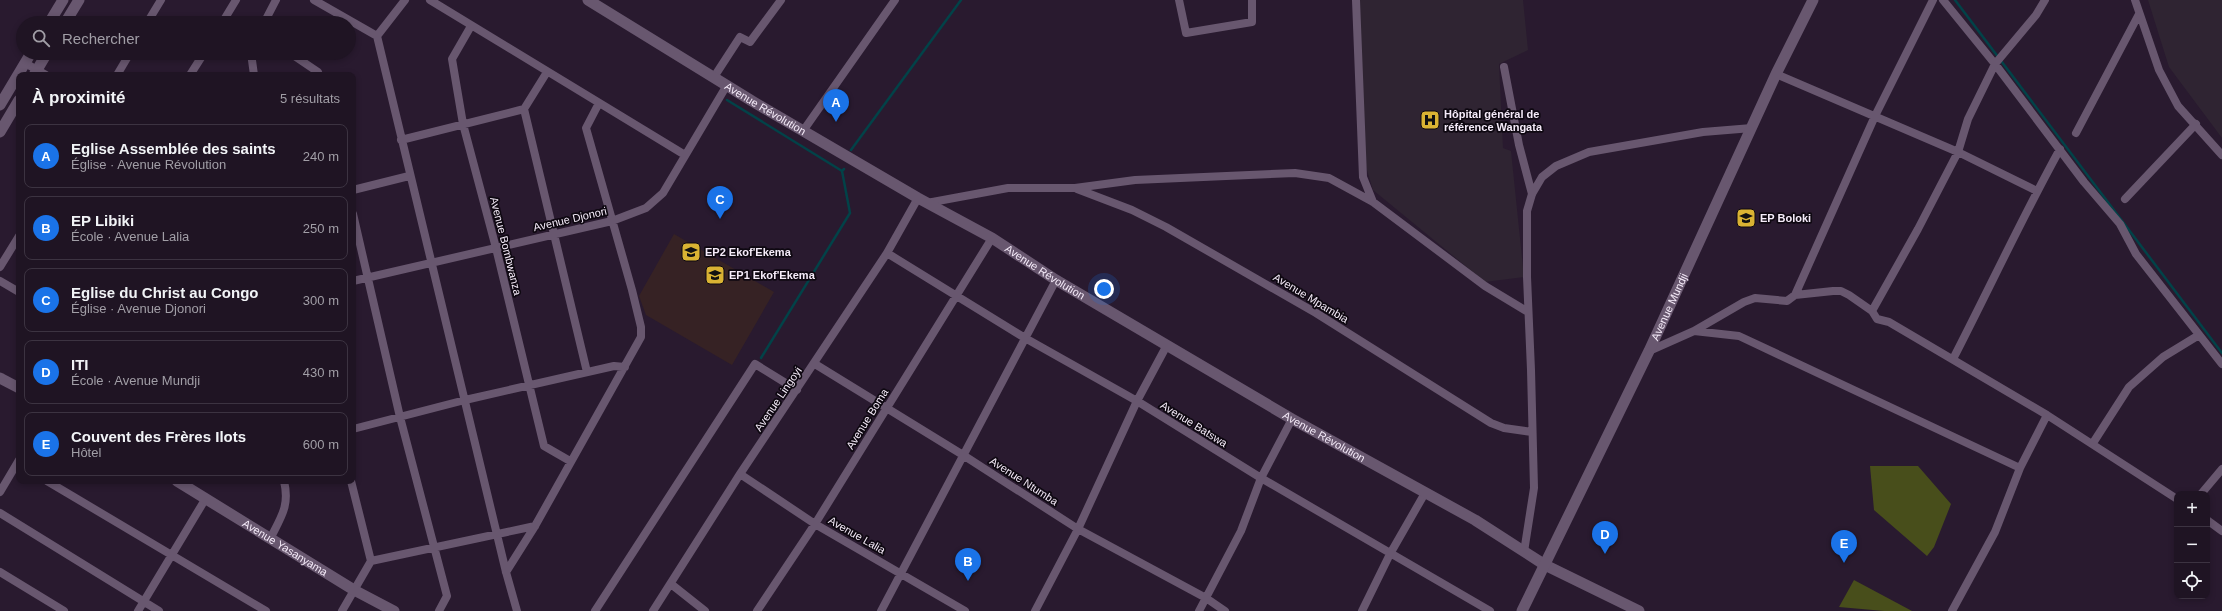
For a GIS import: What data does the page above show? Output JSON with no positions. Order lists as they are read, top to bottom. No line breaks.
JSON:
{"streets":{"street":["Avenue Révolution","Avenue Djonori","Avenue Bombwanza","Avenue Mpambia","Avenue Mundji","Avenue Lingoyi","Avenue Boma","Avenue Batswa","Avenue Ntumba","Avenue Lalia","Avenue Yasanyama"]},"crossings":[["Avenue Révolution","Avenue Djonori"],["Avenue Révolution","Avenue Mundji"],["Avenue Révolution","Avenue Lingoyi"],["Avenue Révolution","Avenue Boma"],["Avenue Djonori","Avenue Bombwanza"],["Avenue Lingoyi","Avenue Batswa"],["Avenue Lingoyi","Avenue Ntumba"],["Avenue Lingoyi","Avenue Lalia"],["Avenue Boma","Avenue Batswa"],["Avenue Boma","Avenue Ntumba"],["Avenue Boma","Avenue Lalia"]],"places":{"hospital":["Hôpital général de référence Wangata"],"school or university":["EP Boloki","EP2 Ekof'Ekema","EP1 Ekof'Ekema"]},"page":{"search":"Rechercher","heading":["À proximité","5 résultats"],"pins":["A","C","D","E","B"],"list":[{"mark":"A","name":"Eglise Assemblée des saints","note":"Église · Avenue Révolution","value":"240 m"},{"mark":"B","name":"EP Libiki","note":"École · Avenue Lalia","value":"250 m"},{"mark":"C","name":"Eglise du Christ au Congo","note":"Église · Avenue Djonori","value":"300 m"},{"mark":"D","name":"ITI","note":"École · Avenue Mundji","value":"430 m"},{"mark":"E","name":"Couvent des Frères Ilots","note":"Hôtel","value":"600 m"}],"map_buttons":["+","−"]}}
